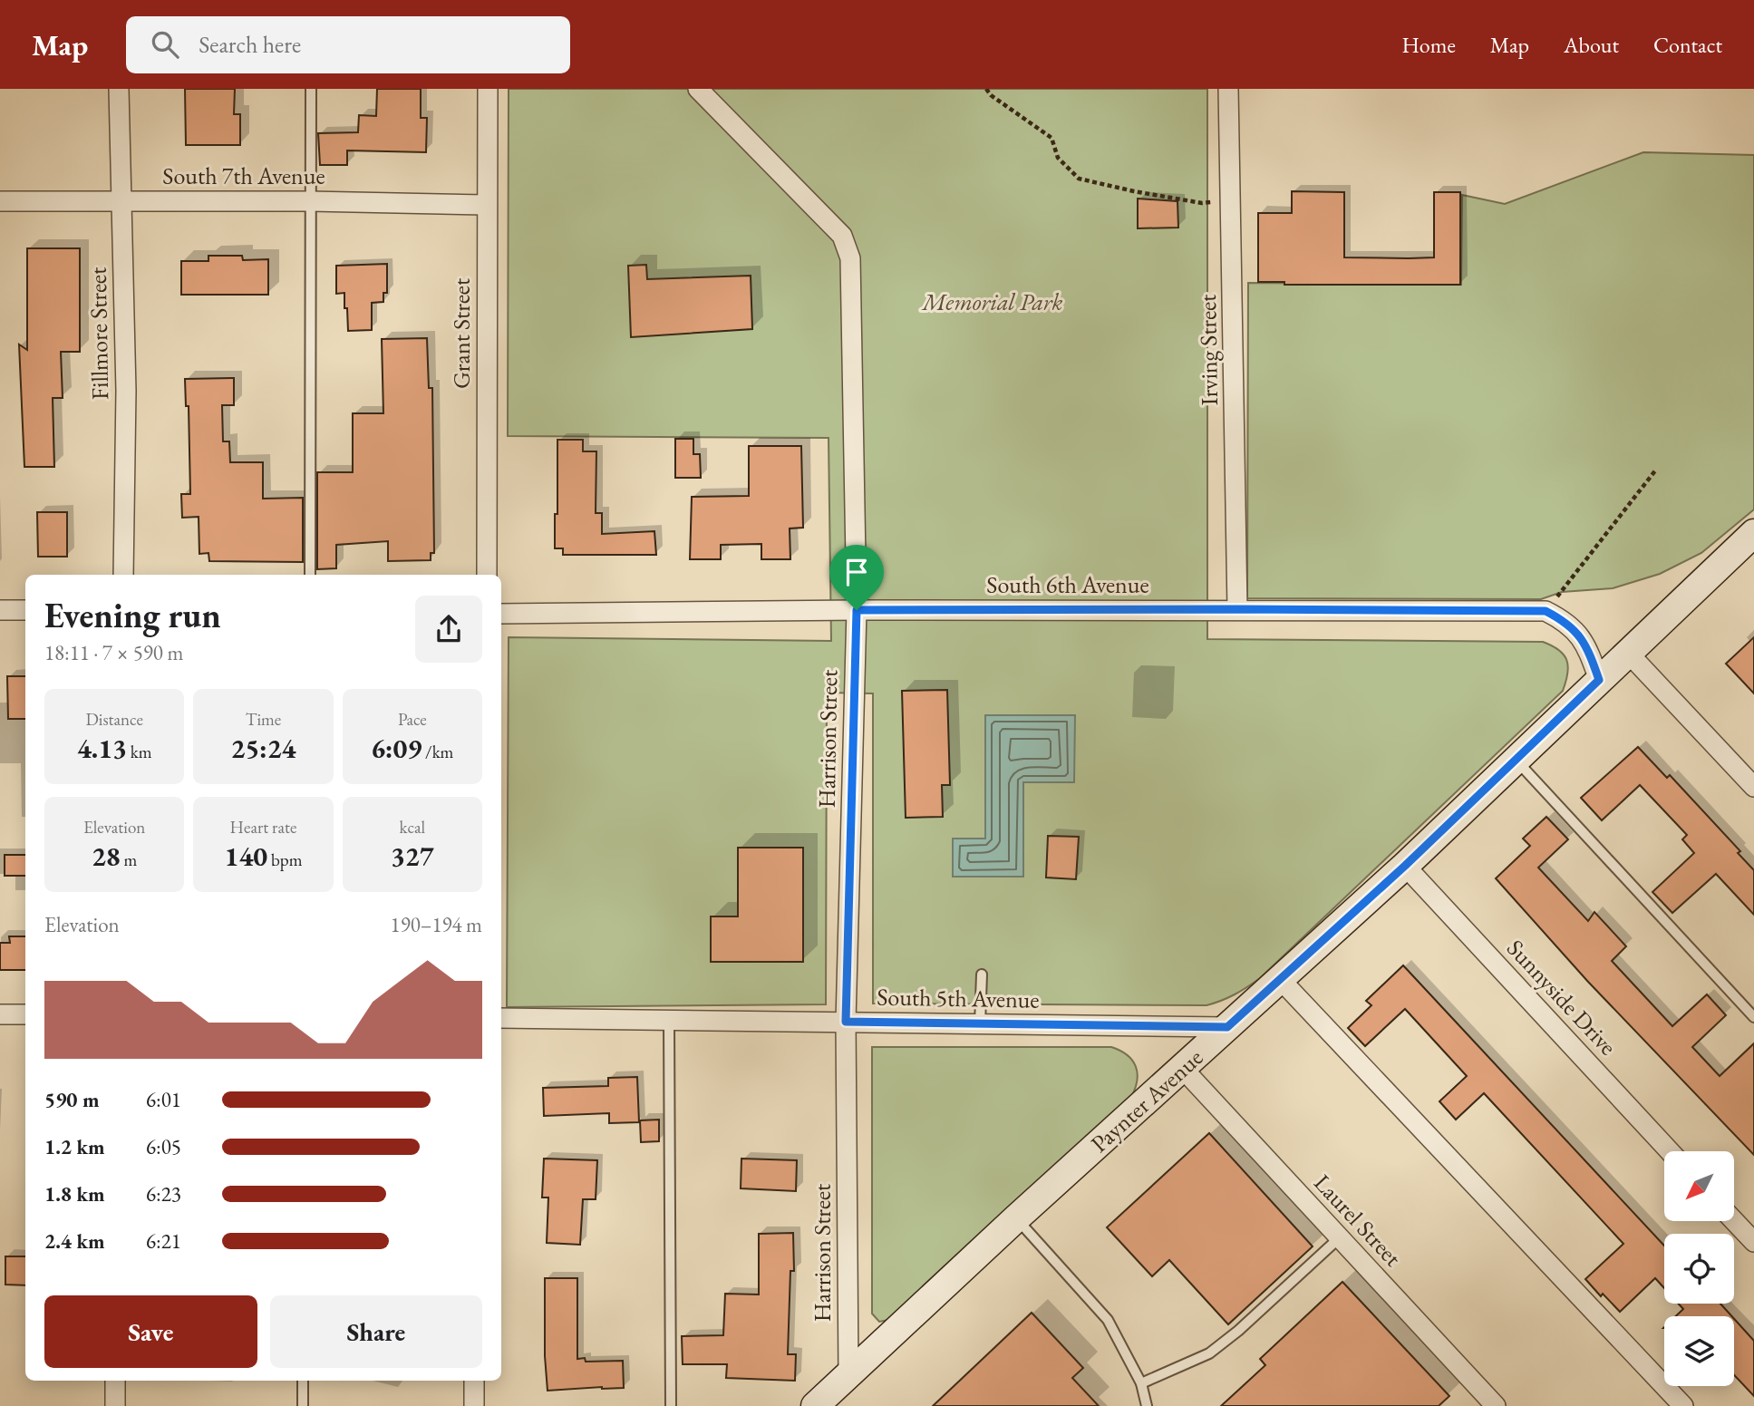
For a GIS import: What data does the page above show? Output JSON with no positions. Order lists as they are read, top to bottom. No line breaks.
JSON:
{"streets":{"street":["South 7th Avenue","Fillmore Street","Grant Street","Irving Street","South 6th Avenue","Harrison Street","Sunnyside Drive","South 5th Avenue","Paynter Avenue","Laurel Street"]},"crossings":[["South 7th Avenue","Fillmore Street"],["South 7th Avenue","Grant Street"],["Irving Street","South 6th Avenue"],["South 6th Avenue","Harrison Street"],["Harrison Street","South 5th Avenue"],["Harrison Street","Paynter Avenue"],["Sunnyside Drive","Paynter Avenue"],["South 5th Avenue","Paynter Avenue"],["Paynter Avenue","Laurel Street"]],"parks":["Memorial Park"],"north":"bottom left","page":{"header":"Map","search":"Search here","nav":["Home","Map","About","Contact"],"heading":["Evening run","18:11 · 7 × 590 m"],"stats":[["Distance","4.13 km"],["Time","25:24"],["Pace","6:09 /km"],["Elevation","28 m"],["Heart rate","140 bpm"],["kcal","327"]],"chart":["Elevation","190–194 m"],"list":[{"name":"590 m","note":"6:01"},{"name":"1.2 km","note":"6:05"},{"name":"1.8 km","note":"6:23"},{"name":"2.4 km","note":"6:21"}],"buttons":["Save","Share"]}}
